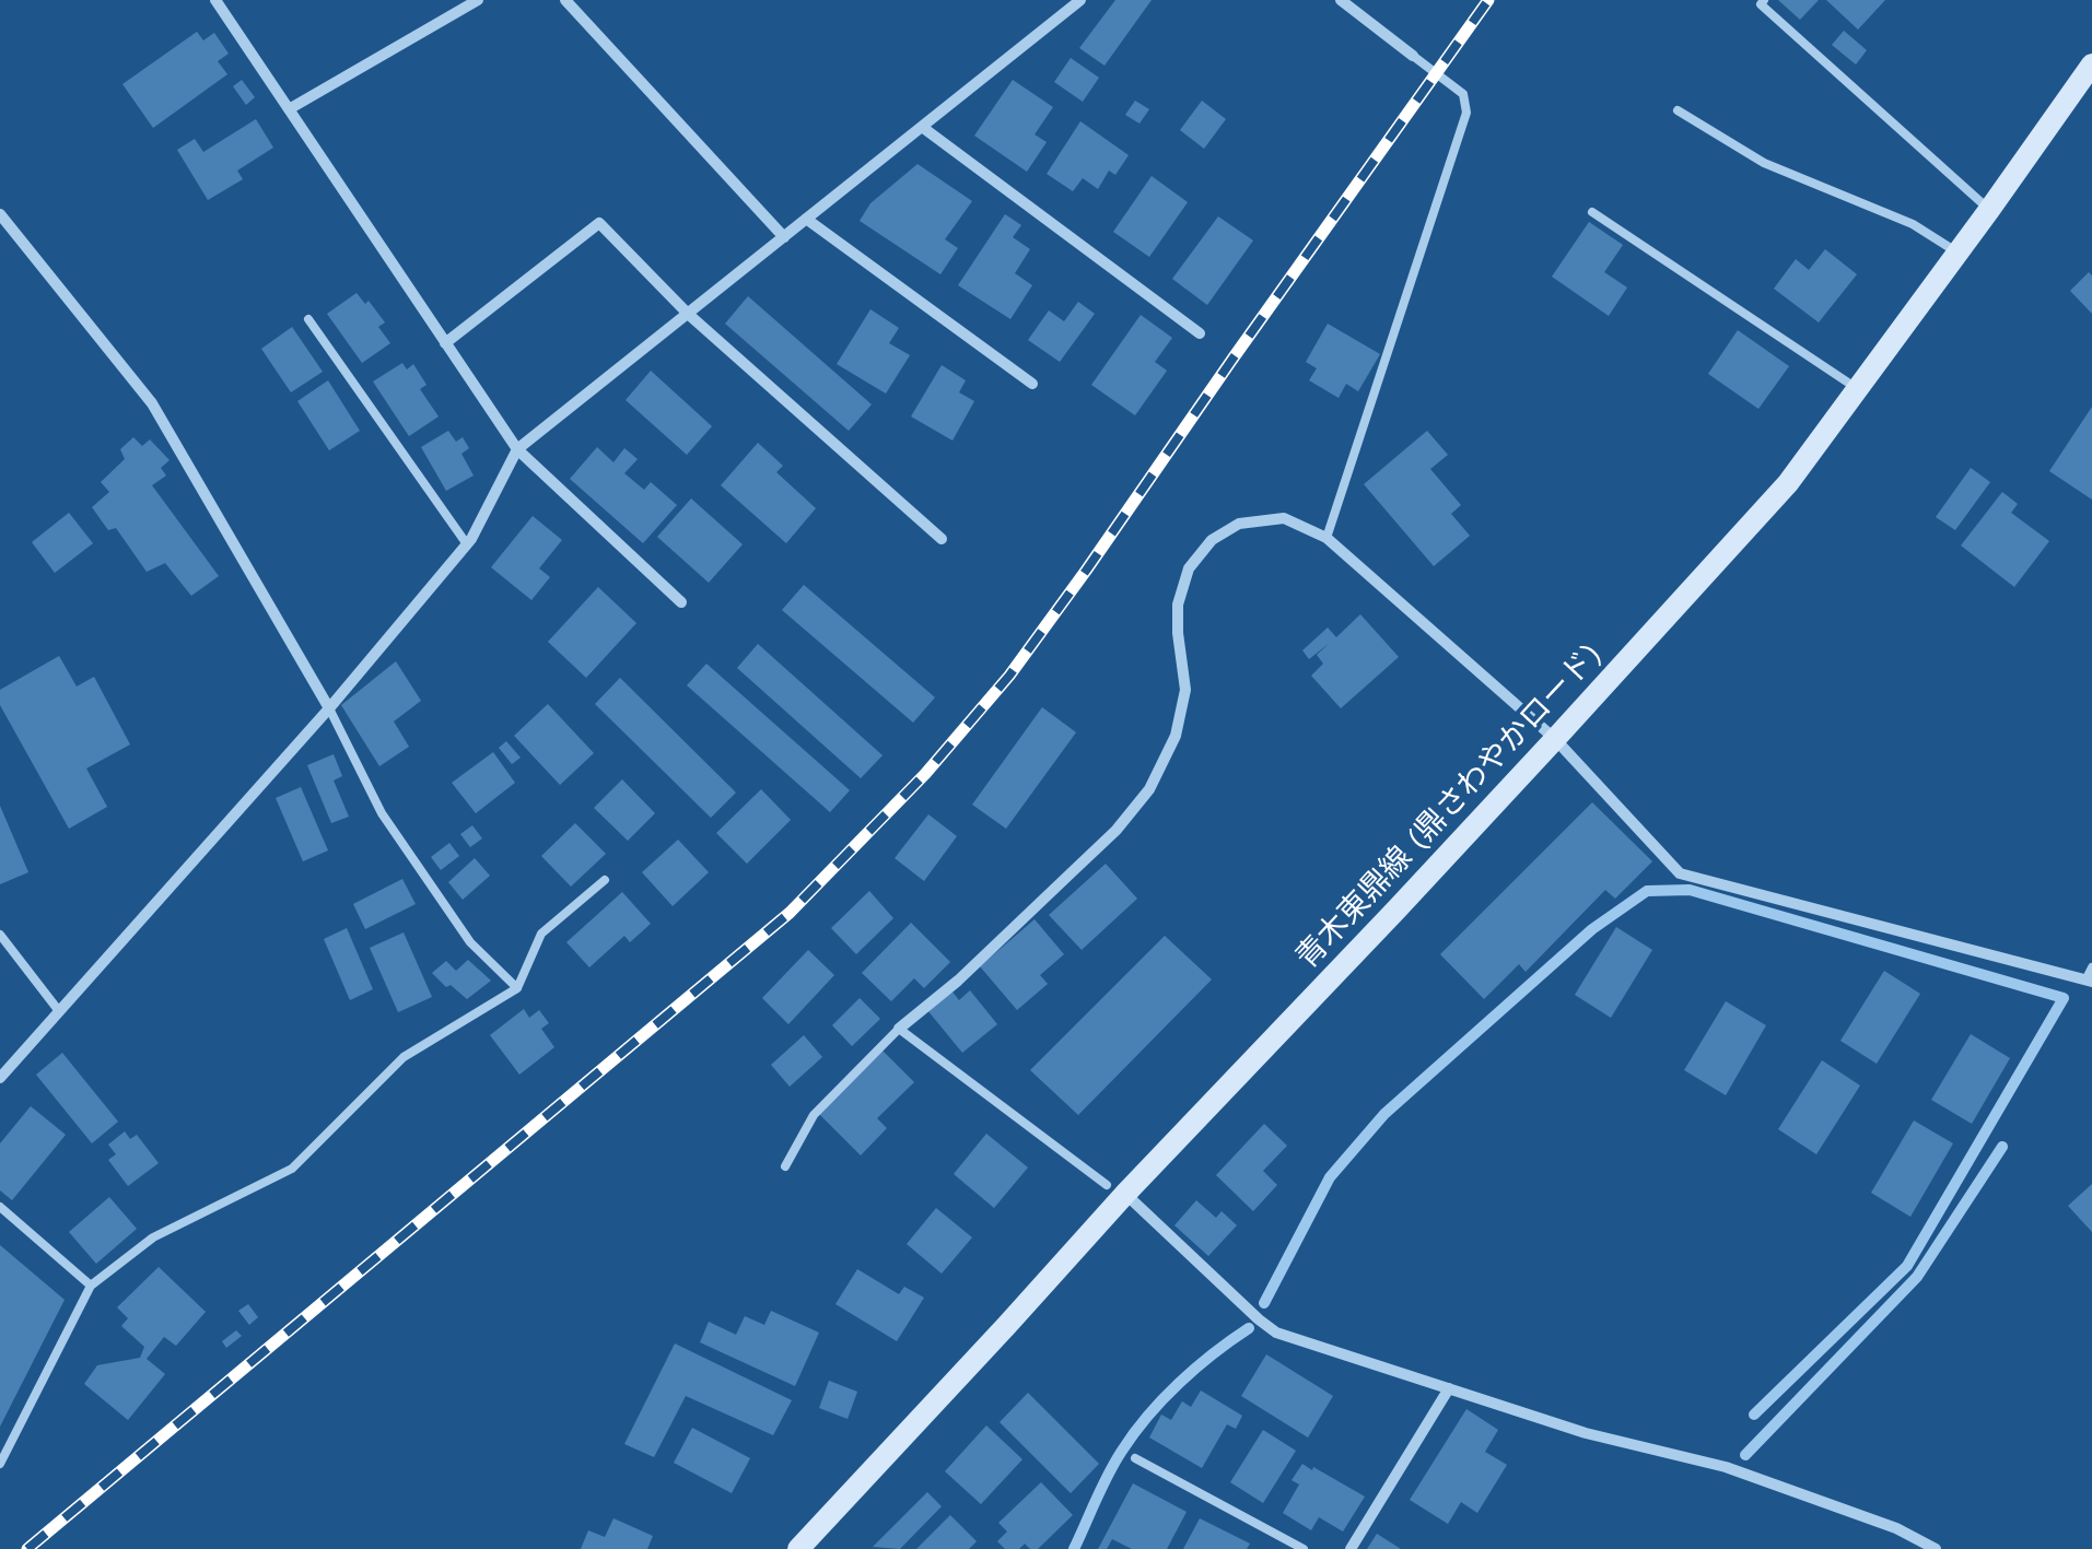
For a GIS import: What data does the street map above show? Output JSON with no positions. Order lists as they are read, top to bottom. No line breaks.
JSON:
{"streets":{"main road":["青木東鼎線 (鼎さわやかロード)"]}}
